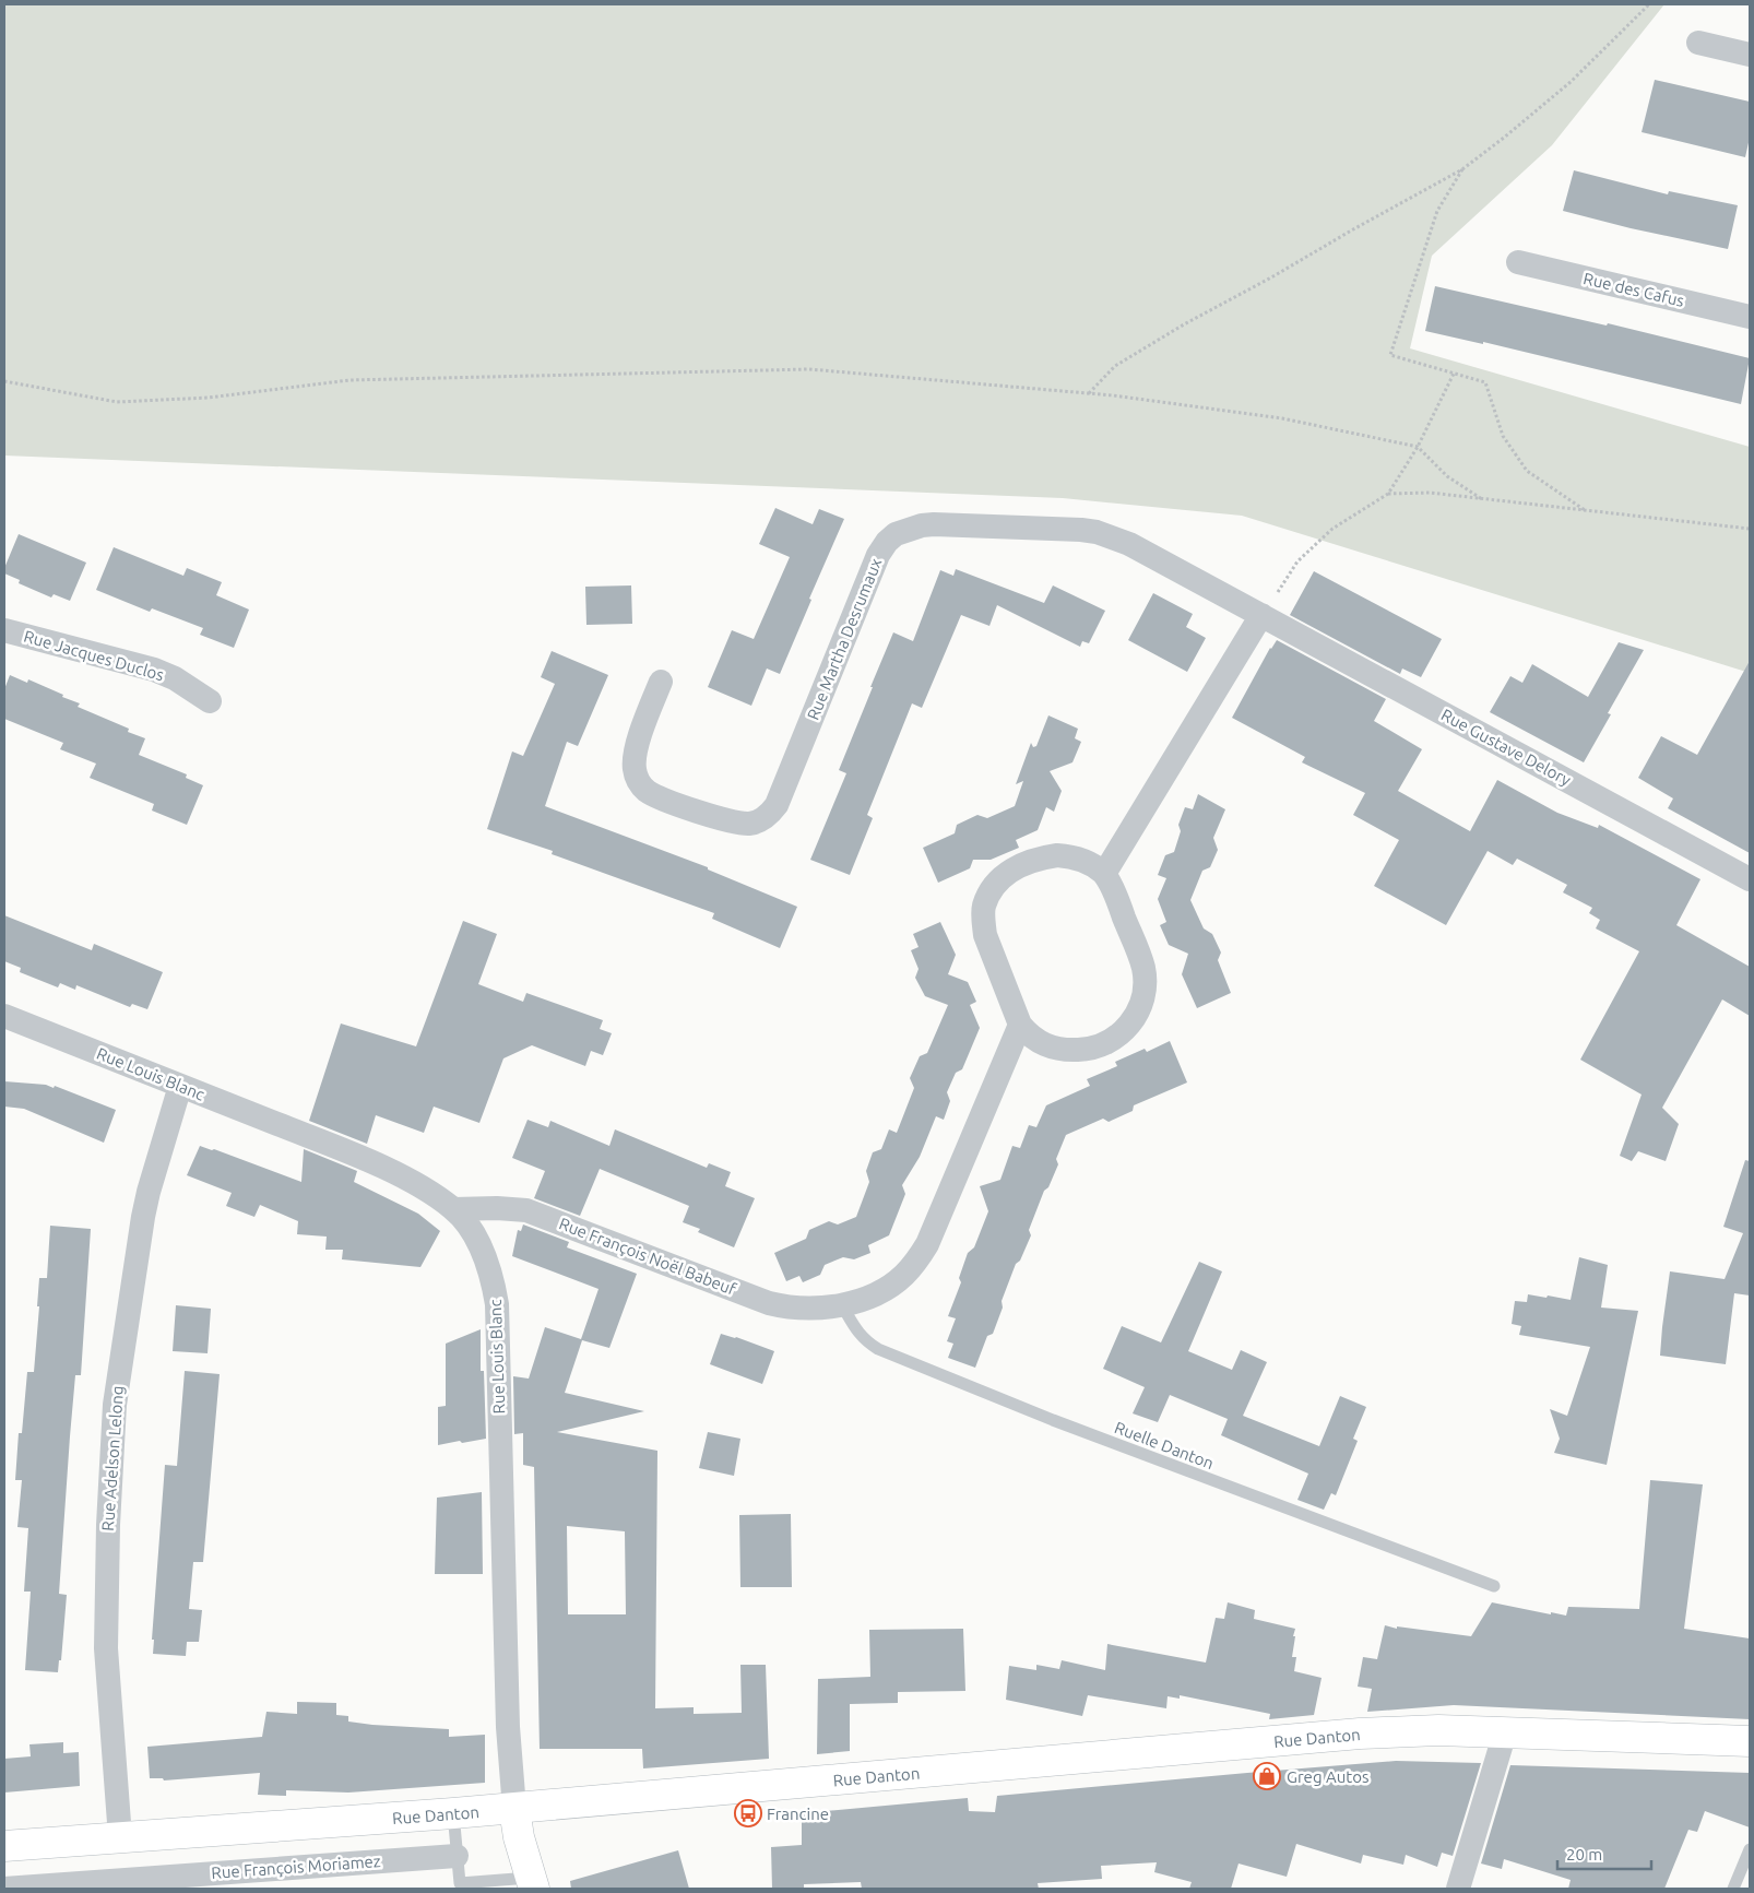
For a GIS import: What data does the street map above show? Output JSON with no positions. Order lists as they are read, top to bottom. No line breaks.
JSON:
{"streets":{"street":["Rue des Cafus","Rue Martha Desrumaux","Rue Jacques Duclos","Rue Gustave Delory","Rue Louis Blanc","Rue François Noël Babeuf","Rue Adelson Lelong","Rue Danton","Rue François Moriamez"],"lane":["Ruelle Danton"]},"crossings":[["Rue Martha Desrumaux","Rue Gustave Delory"],["Rue Louis Blanc","Rue François Noël Babeuf"],["Rue Louis Blanc","Rue Adelson Lelong"],["Rue Louis Blanc","Rue Danton"],["Rue François Noël Babeuf","Ruelle Danton"],["Rue Adelson Lelong","Rue Danton"]],"places":{"shop":["Greg Autos"],"bus stop":["Francine"]},"scale_bar":"20 m"}
